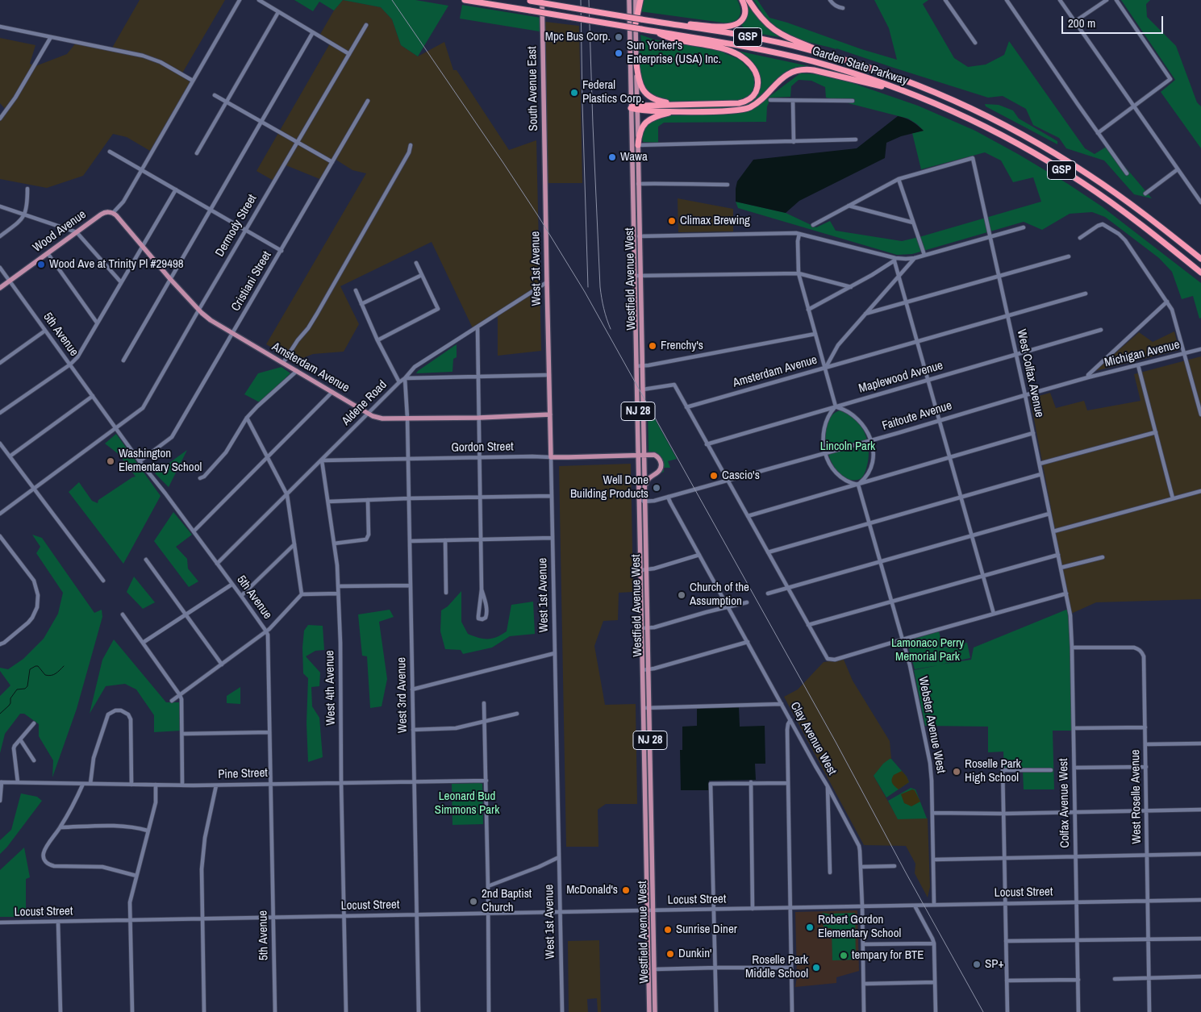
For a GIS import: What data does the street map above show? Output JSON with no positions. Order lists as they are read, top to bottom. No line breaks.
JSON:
{"streets":{"highway":["GSP","Garden State Parkway"],"main road":["South Avenue East","Wood Avenue","West 1st Avenue","Westfield Avenue West","Amsterdam Avenue","NJ 28","Gordon Street"],"street":["Dermody Street","Cristiani Street","5th Avenue","Michigan Avenue","West Colfax Avenue","Maplewood Avenue","Aldene Road","Faitoute Avenue","West 4th Avenue","West 3rd Avenue","Webster Avenue West","Clay Avenue West","Pine Street","West Roselle Avenue","Colfax Avenue West","Locust Street"]},"crossings":[["South Avenue East","West 1st Avenue"],["Dermody Street","5th Avenue"],["Dermody Street","Amsterdam Avenue"],["Wood Avenue","5th Avenue"],["Wood Avenue","Amsterdam Avenue"],["West 1st Avenue","Amsterdam Avenue"],["West 1st Avenue","Aldene Road"],["West 1st Avenue","Gordon Street"],["West 1st Avenue","Locust Street"],["Westfield Avenue West","NJ 28"],["Westfield Avenue West","Faitoute Avenue"],["Westfield Avenue West","Gordon Street"],["Westfield Avenue West","Locust Street"],["Cristiani Street","5th Avenue"],["Cristiani Street","Amsterdam Avenue"],["5th Avenue","Aldene Road"],["5th Avenue","Pine Street"],["5th Avenue","Locust Street"],["Michigan Avenue","Faitoute Avenue"],["Amsterdam Avenue","Aldene Road"],["Amsterdam Avenue","West 3rd Avenue"],["West Colfax Avenue","Maplewood Avenue"],["West Colfax Avenue","Faitoute Avenue"],["West Colfax Avenue","Colfax Avenue West"],["Aldene Road","Gordon Street"],["Aldene Road","West 4th Avenue"],["Aldene Road","West 3rd Avenue"],["Faitoute Avenue","Clay Avenue West"],["Gordon Street","West 4th Avenue"],["Gordon Street","West 3rd Avenue"],["West 4th Avenue","Pine Street"],["West 4th Avenue","Locust Street"],["West 3rd Avenue","Pine Street"],["West 3rd Avenue","Locust Street"],["Webster Avenue West","Locust Street"],["Clay Avenue West","Locust Street"],["West Roselle Avenue","Colfax Avenue West"],["West Roselle Avenue","Locust Street"],["Colfax Avenue West","Locust Street"]],"parks":["Lincoln Park","Lamonaco Perry Memorial Park","Leonard Bud Simmons Park"],"places":["Mpc Bus Corp.","Sun Yorker's Enterprise (USA) Inc.","Federal Plastics Corp.","Wawa","Climax Brewing","Wood Ave at Trinity Pl #29498","Frenchy's","Washington Elementary School","Cascio's","Well Done Building Products","Church of the Assumption","Roselle Park High School","McDonald's","2nd Baptist Church","Robert Gordon Elementary School","Sunrise Diner","Dunkin'","tempary for BTE","SP+","Roselle Park Middle School"],"scale_bar":"200 m"}
